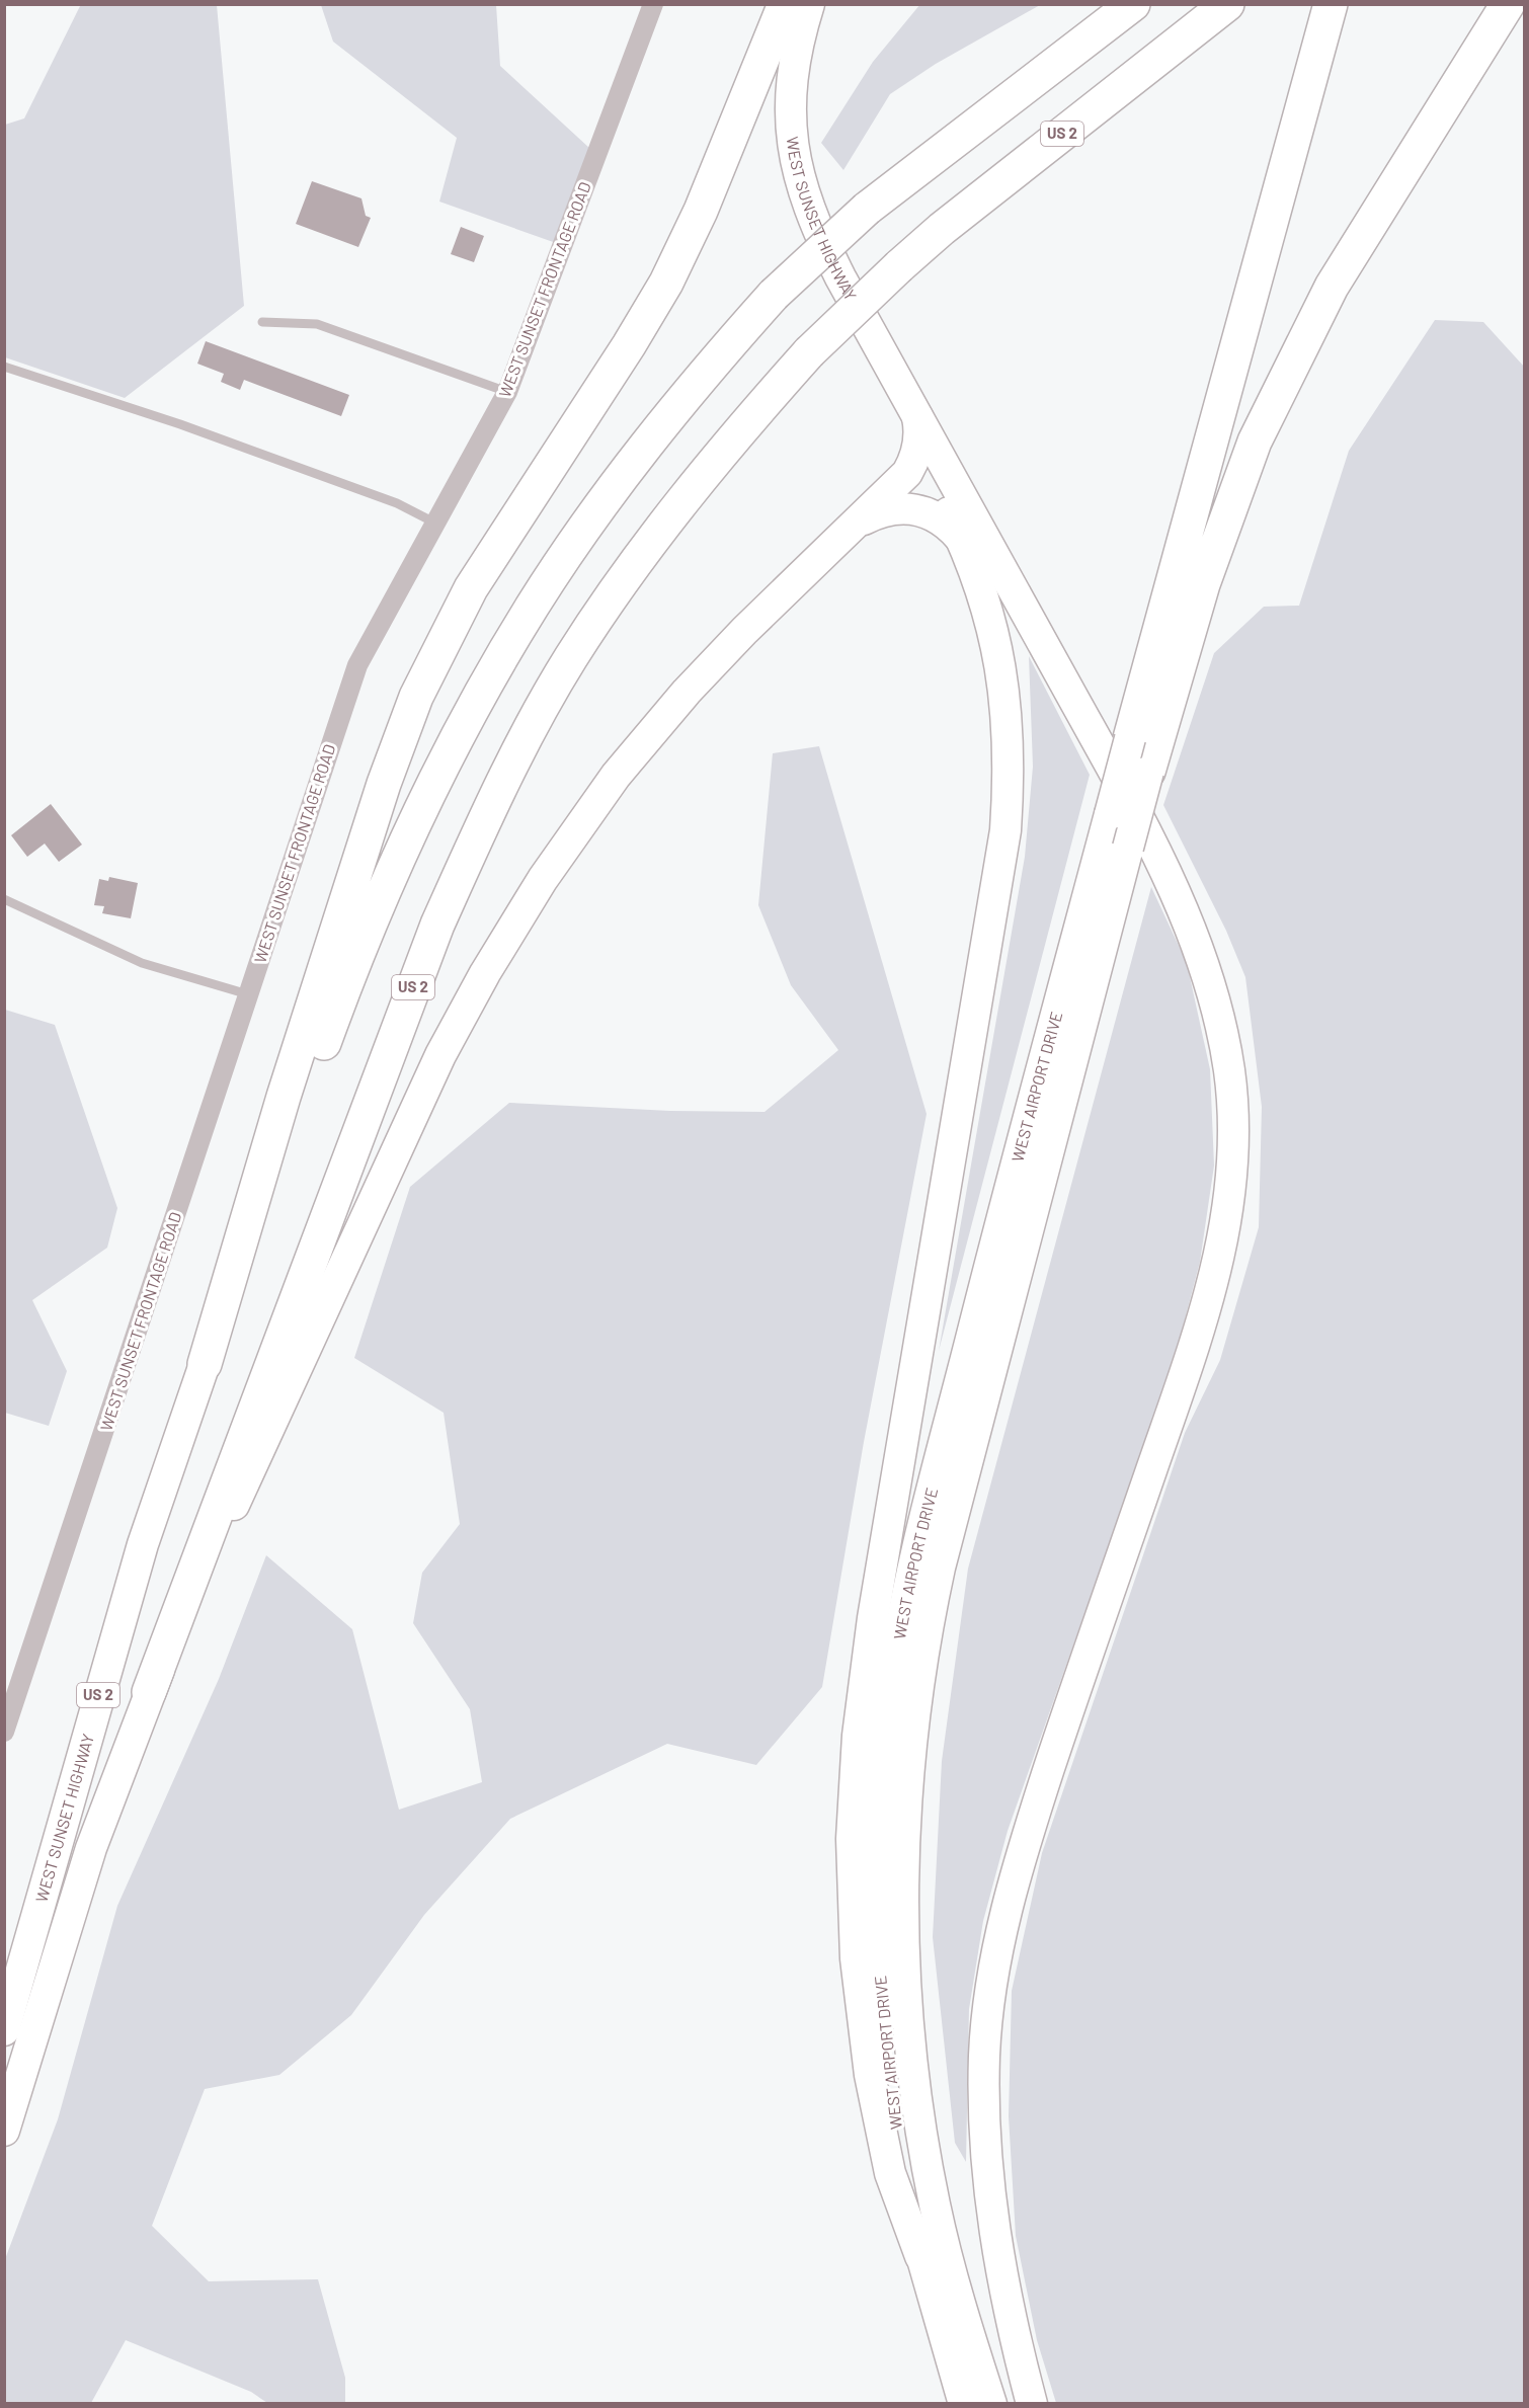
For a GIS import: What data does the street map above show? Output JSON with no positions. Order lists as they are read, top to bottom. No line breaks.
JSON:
{"streets":{"highway":["US 2"],"main road":["WEST SUNSET HIGHWAY","WEST AIRPORT DRIVE"],"street":["WEST SUNSET FRONTAGE ROAD"]},"crossings":[["US 2","WEST SUNSET HIGHWAY"]]}
